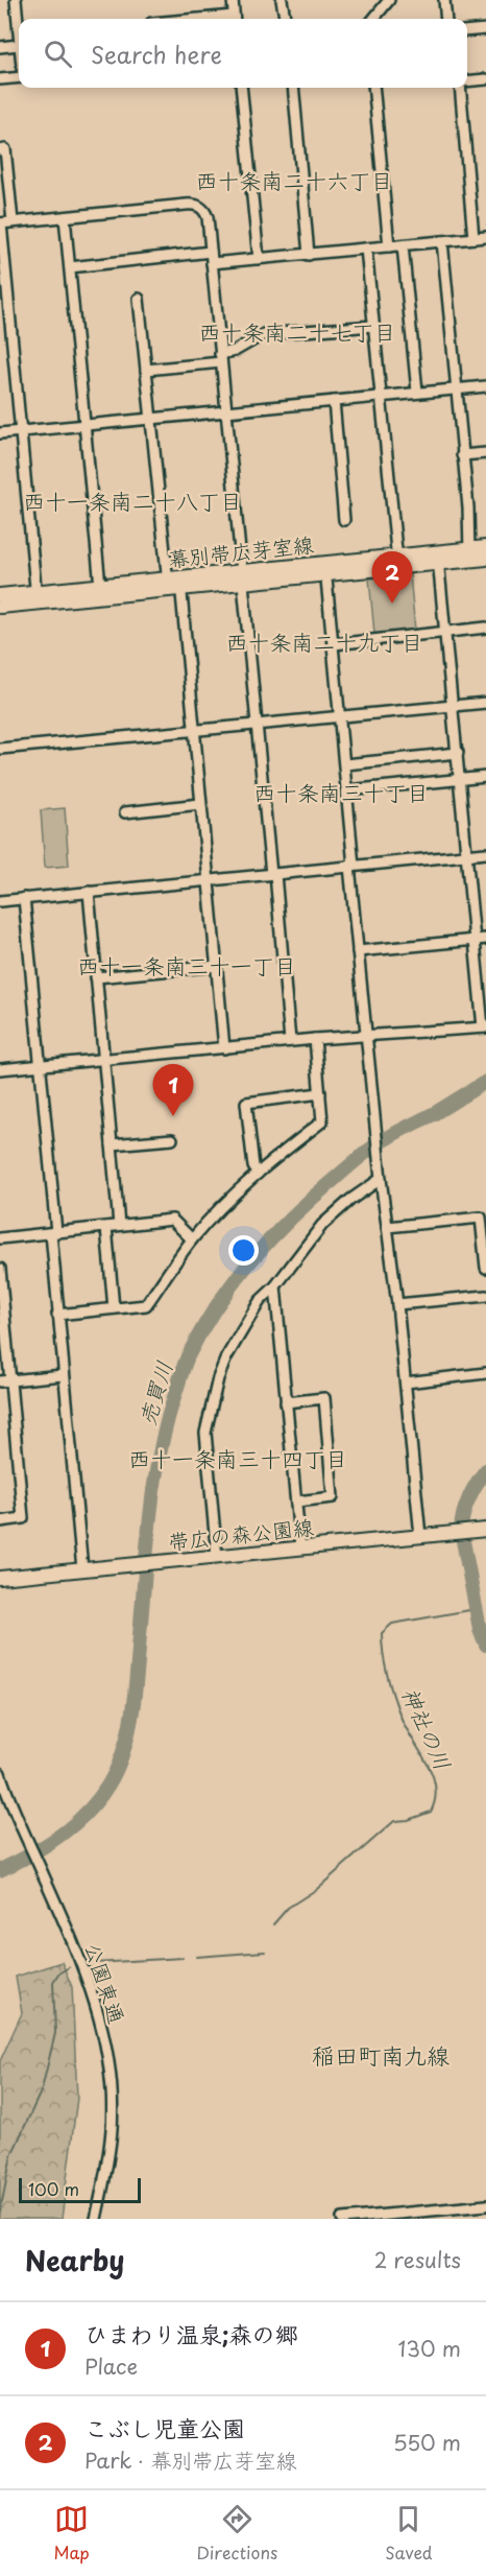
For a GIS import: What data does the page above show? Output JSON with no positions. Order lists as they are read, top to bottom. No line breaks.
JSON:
{"streets":{"main road":["幕別帯広芽室線","帯広の森公園線"],"street":["公園東通"]},"districts":["西十条南二十六丁目","西十条南二十七丁目","西十一条南二十八丁目","西十条南二十九丁目","西十条南三十丁目","西十一条南三十一丁目","西十一条南三十四丁目","稲田町南九線"],"water":["売買川","神社の川"],"scale_bar":"100 m","page":{"search":"Search here","pins":["2","1"],"scale":"100 m","heading":["Nearby","2 results"],"list":[{"mark":"1","name":"ひまわり温泉;森の郷","note":"Place","value":"130 m"},{"mark":"2","name":"こぶし児童公園","note":"Park · 幕別帯広芽室線","value":"550 m"}],"nav":["Map","Directions","Saved"]}}
